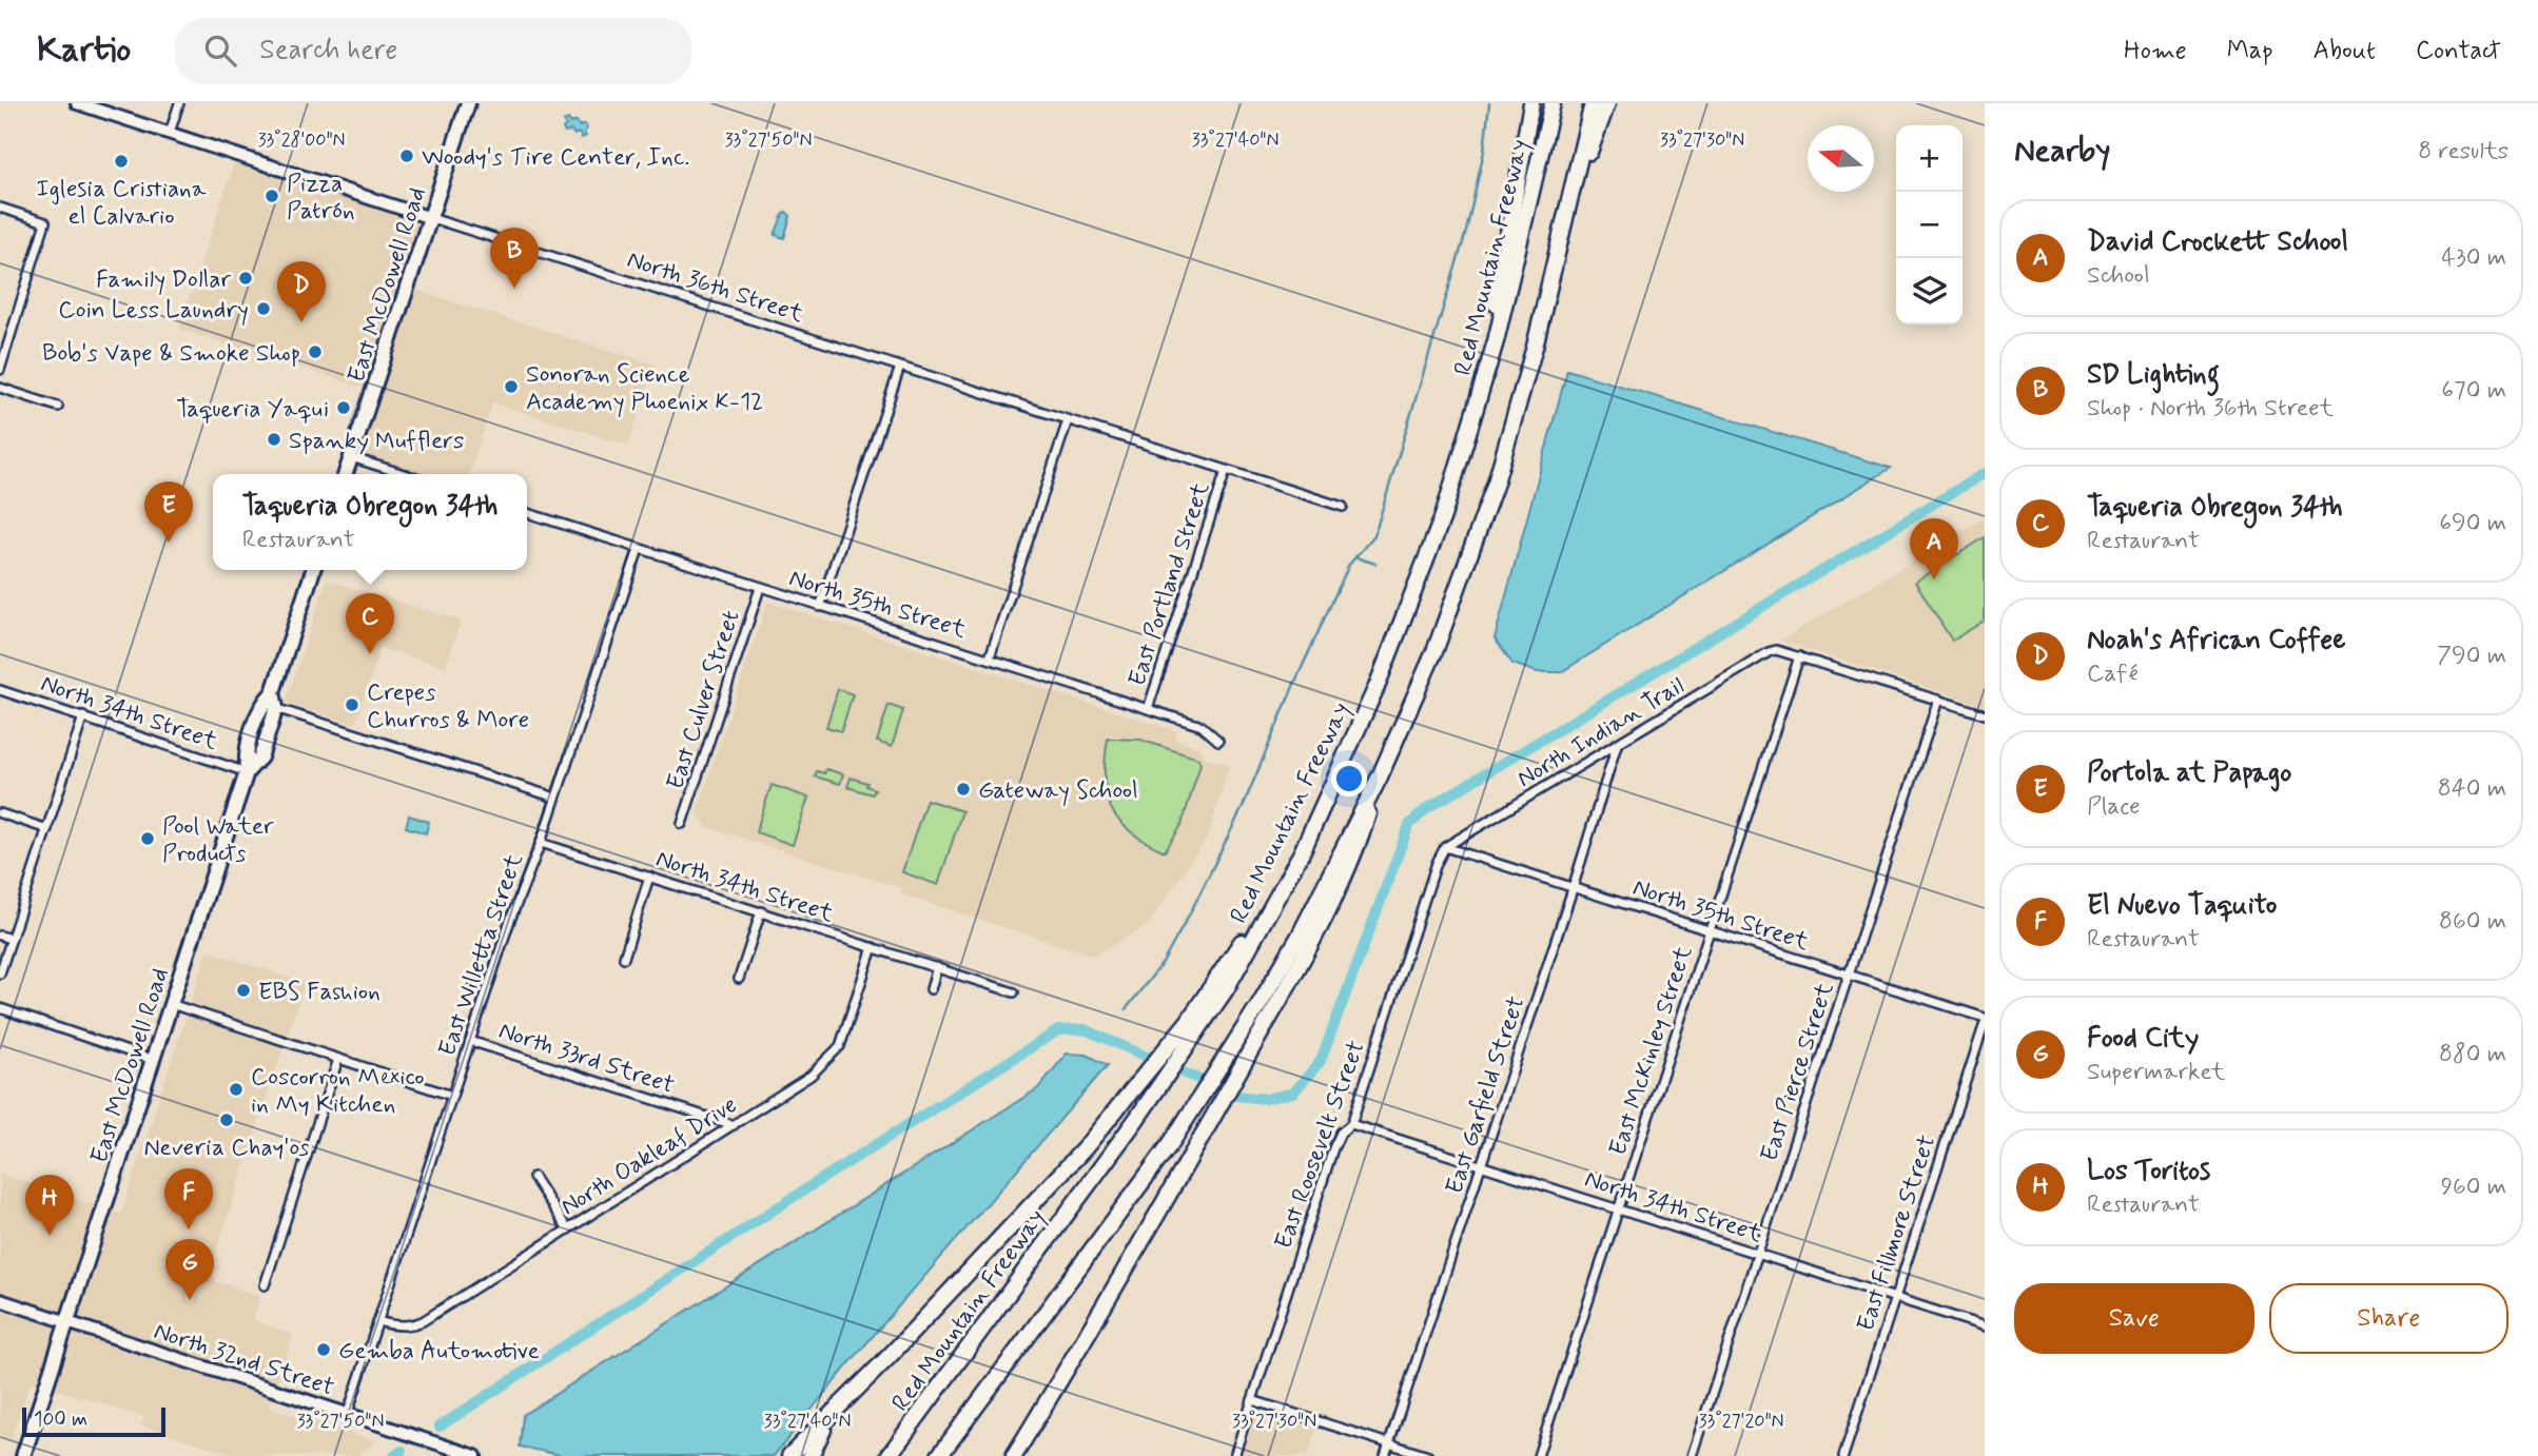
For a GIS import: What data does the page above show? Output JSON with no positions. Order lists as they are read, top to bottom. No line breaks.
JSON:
{"streets":{"highway":["Red Mountain Freeway"],"main road":["East McDowell Road","North 36th Street","North 32nd Street"],"street":["East Portland Street","North 35th Street","East Culver Street","North 34th Street","North Indian Trail","East Willetta Street","East McKinley Street","North 33rd Street","East Pierce Street","East Garfield Street","East Roosevelt Street","North Oakleaf Drive","East Fillmore Street"]},"crossings":[["East McDowell Road","North 36th Street"],["East McDowell Road","North 34th Street"],["East McDowell Road","North 32nd Street"],["North 36th Street","East Portland Street"],["East Portland Street","North 35th Street"],["North 35th Street","East Culver Street"],["North 35th Street","North Indian Trail"],["North 35th Street","East Willetta Street"],["North 35th Street","East McKinley Street"],["North 35th Street","East Pierce Street"],["North 35th Street","East Garfield Street"],["North 35th Street","East Roosevelt Street"],["North 35th Street","East Fillmore Street"],["North 34th Street","East Willetta Street"],["North 34th Street","East McKinley Street"],["North 34th Street","East Pierce Street"],["North 34th Street","East Garfield Street"],["North 34th Street","East Roosevelt Street"],["North 34th Street","North Oakleaf Drive"],["North 34th Street","East Fillmore Street"],["North Indian Trail","East McKinley Street"],["North Indian Trail","East Garfield Street"],["North Indian Trail","East Roosevelt Street"],["East Willetta Street","North 33rd Street"],["East Willetta Street","North Oakleaf Drive"],["East Willetta Street","North 32nd Street"],["North 33rd Street","North Oakleaf Drive"]],"places":["Woody's Tire Center, Inc.","Iglesia Cristiana el Calvario","Pizza Patrón","Family Dollar","Coin Less Laundry","Bob's Vape & Smoke Shop","Sonoran Science Academy Phoenix K-12","Taqueria Yaqui","Spanky Mufflers","Crepes Churros & More","Gateway School","Pool Water Products","EBS Fashion","Coscorron Mexico in My Kitchen","Neveria Chay'os","Gemba Automotive"],"scale_bar":"100 m","north":"left","page":{"header":"Kartio","search":"Search here","nav":["Home","Map","About","Contact"],"heading":["Nearby","8 results"],"map_buttons":["+","−"],"list":[{"mark":"A","name":"David Crockett School","note":"School","value":"430 m"},{"mark":"B","name":"SD Lighting","note":"Shop · North 36th Street","value":"670 m"},{"mark":"C","name":"Taqueria Obregon 34th","note":"Restaurant","value":"690 m"},{"mark":"D","name":"Noah's African Coffee","note":"Café","value":"790 m"},{"mark":"E","name":"Portola at Papago","note":"Place","value":"840 m"},{"mark":"F","name":"El Nuevo Taquito","note":"Restaurant","value":"860 m"},{"mark":"G","name":"Food City","note":"Supermarket","value":"880 m"},{"mark":"H","name":"Los Toritos","note":"Restaurant","value":"960 m"}],"pins":["B","D","E","A","C","F","H","G"],"popup":["Taqueria Obregon 34th","Restaurant"],"buttons":["Save","Share"],"scale":"100 m"},"coordinates":["33°28'00\"N","33°27'50\"N","33°27'40\"N","33°27'30\"N","33°27'20\"N"]}
